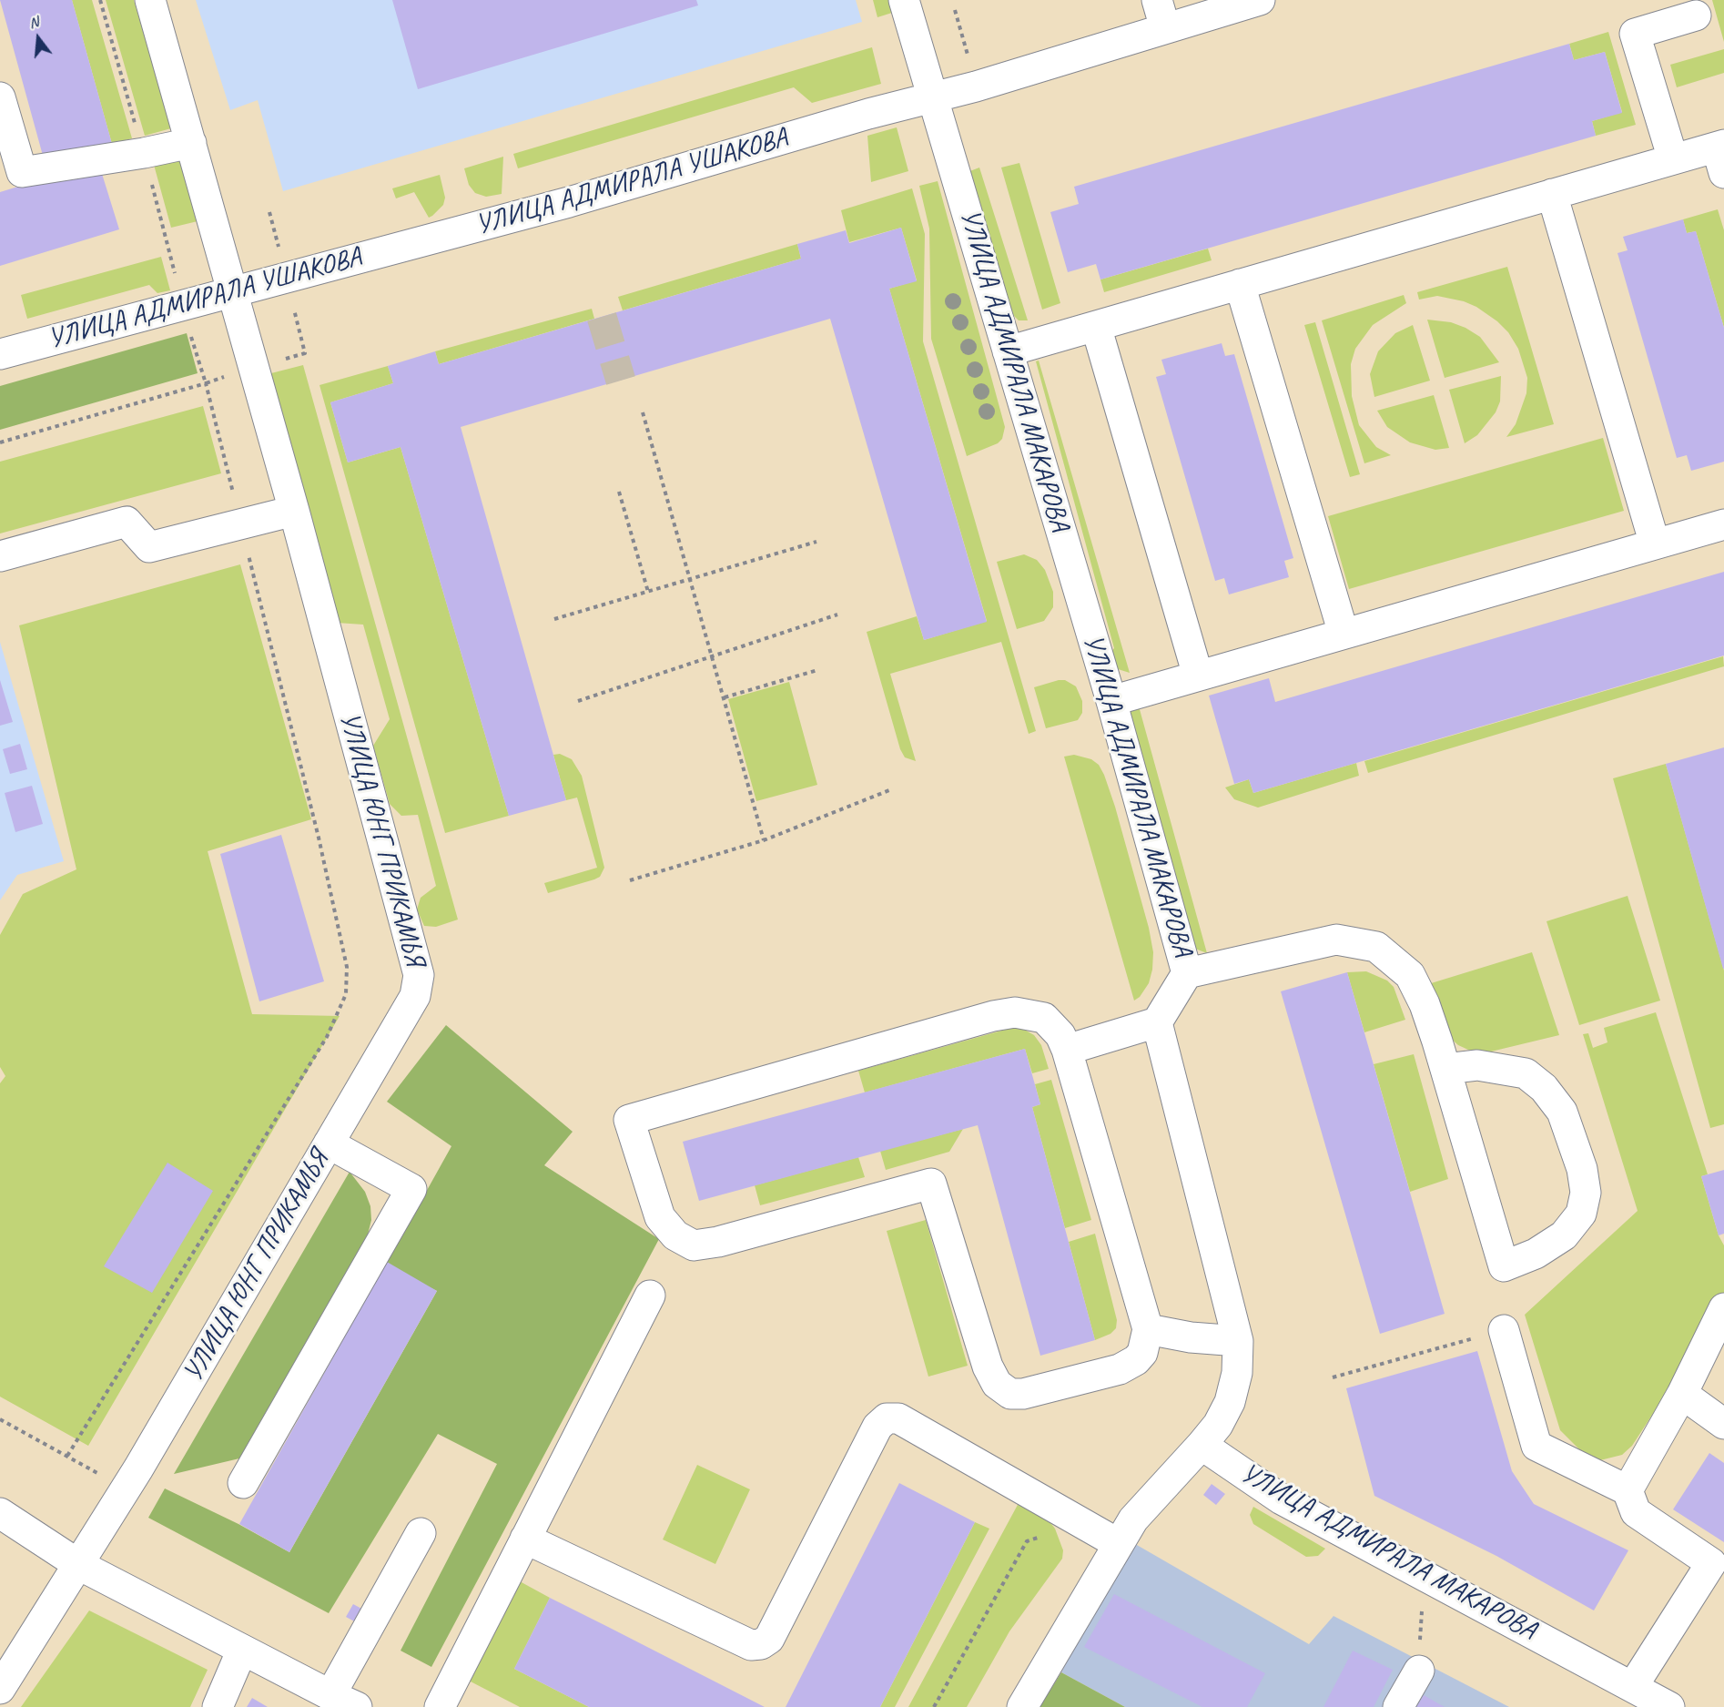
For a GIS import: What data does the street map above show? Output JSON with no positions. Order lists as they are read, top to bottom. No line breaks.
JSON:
{"streets":{"street":["УЛИЦА АДМИРАЛА УШАКОВА","УЛИЦА АДМИРАЛА МАКАРОВА","УЛИЦА ЮНГ ПРИКАМЬЯ"]},"crossings":[["УЛИЦА АДМИРАЛА УШАКОВА","УЛИЦА АДМИРАЛА МАКАРОВА"],["УЛИЦА АДМИРАЛА УШАКОВА","УЛИЦА ЮНГ ПРИКАМЬЯ"]],"north":"top"}
